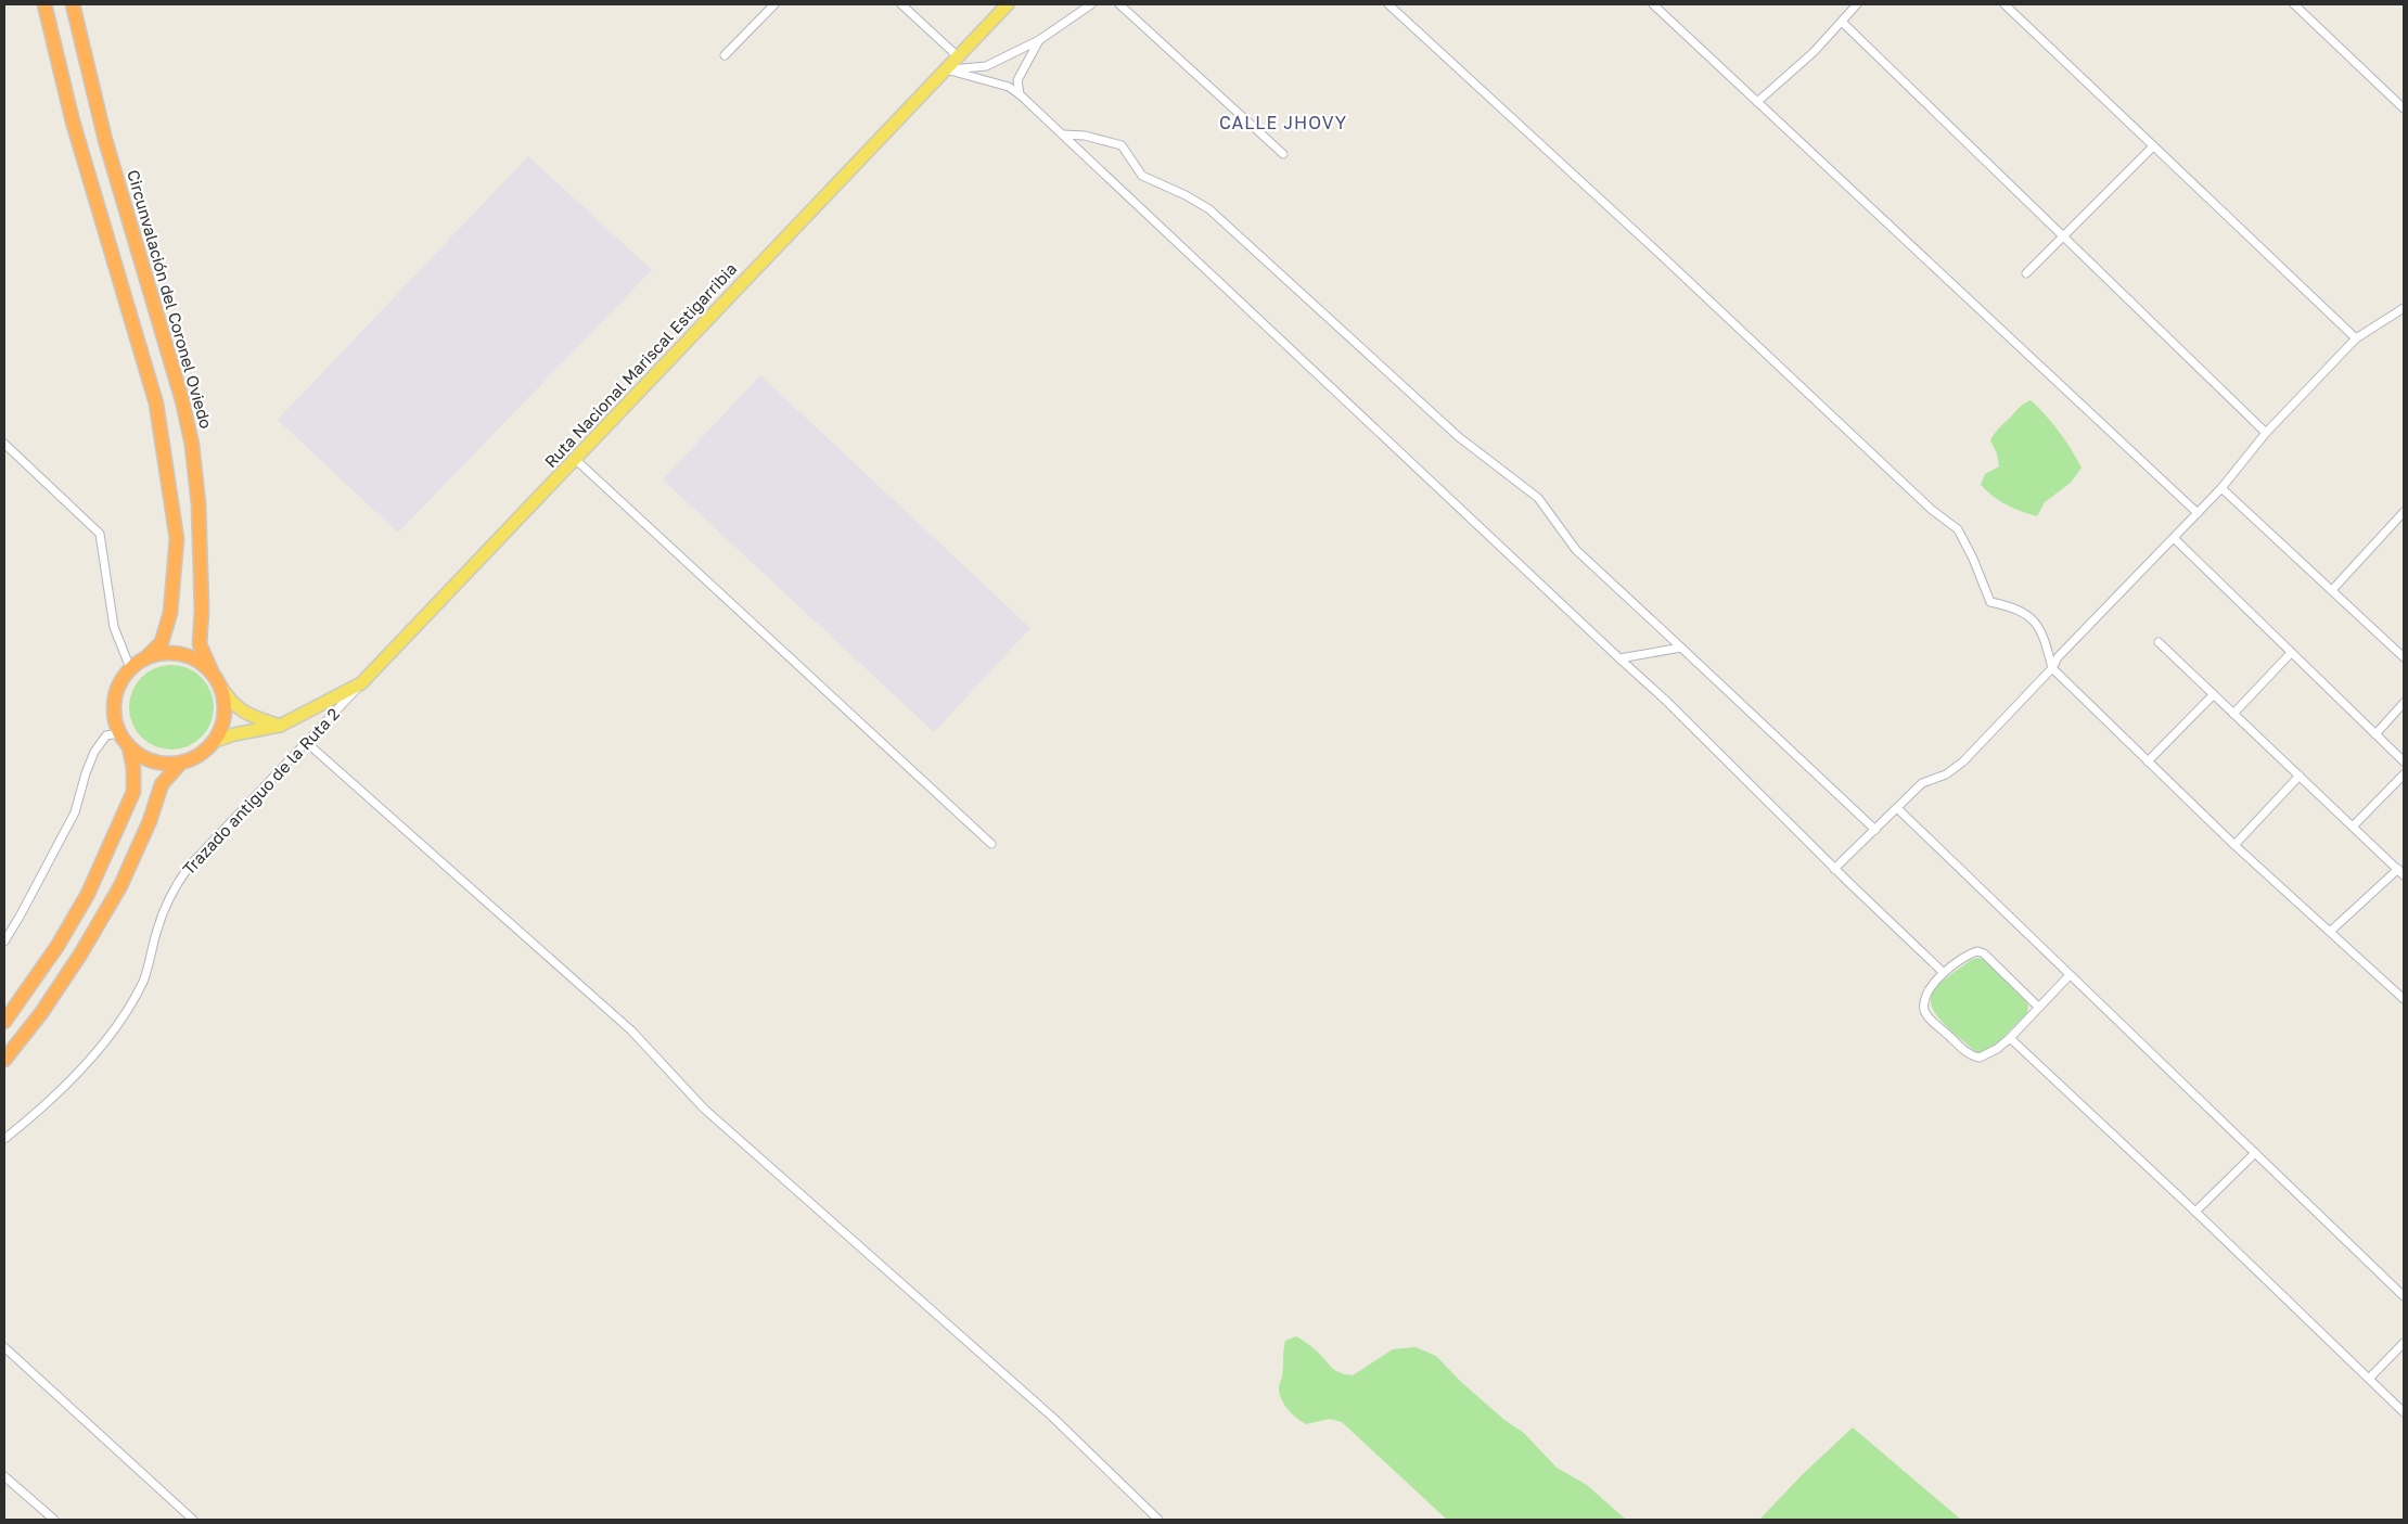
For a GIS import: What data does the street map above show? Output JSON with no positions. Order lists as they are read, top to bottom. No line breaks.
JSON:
{"streets":{"highway":["Circunvalación del Coronel Oviedo"],"main road":["Ruta Nacional Mariscal Estigarribia"],"street":["Trazado antiguo de la Ruta 2"]},"crossings":[["Circunvalación del Coronel Oviedo","Ruta Nacional Mariscal Estigarribia"],["Ruta Nacional Mariscal Estigarribia","Trazado antiguo de la Ruta 2"]],"districts":["CALLE JHOVY"]}
